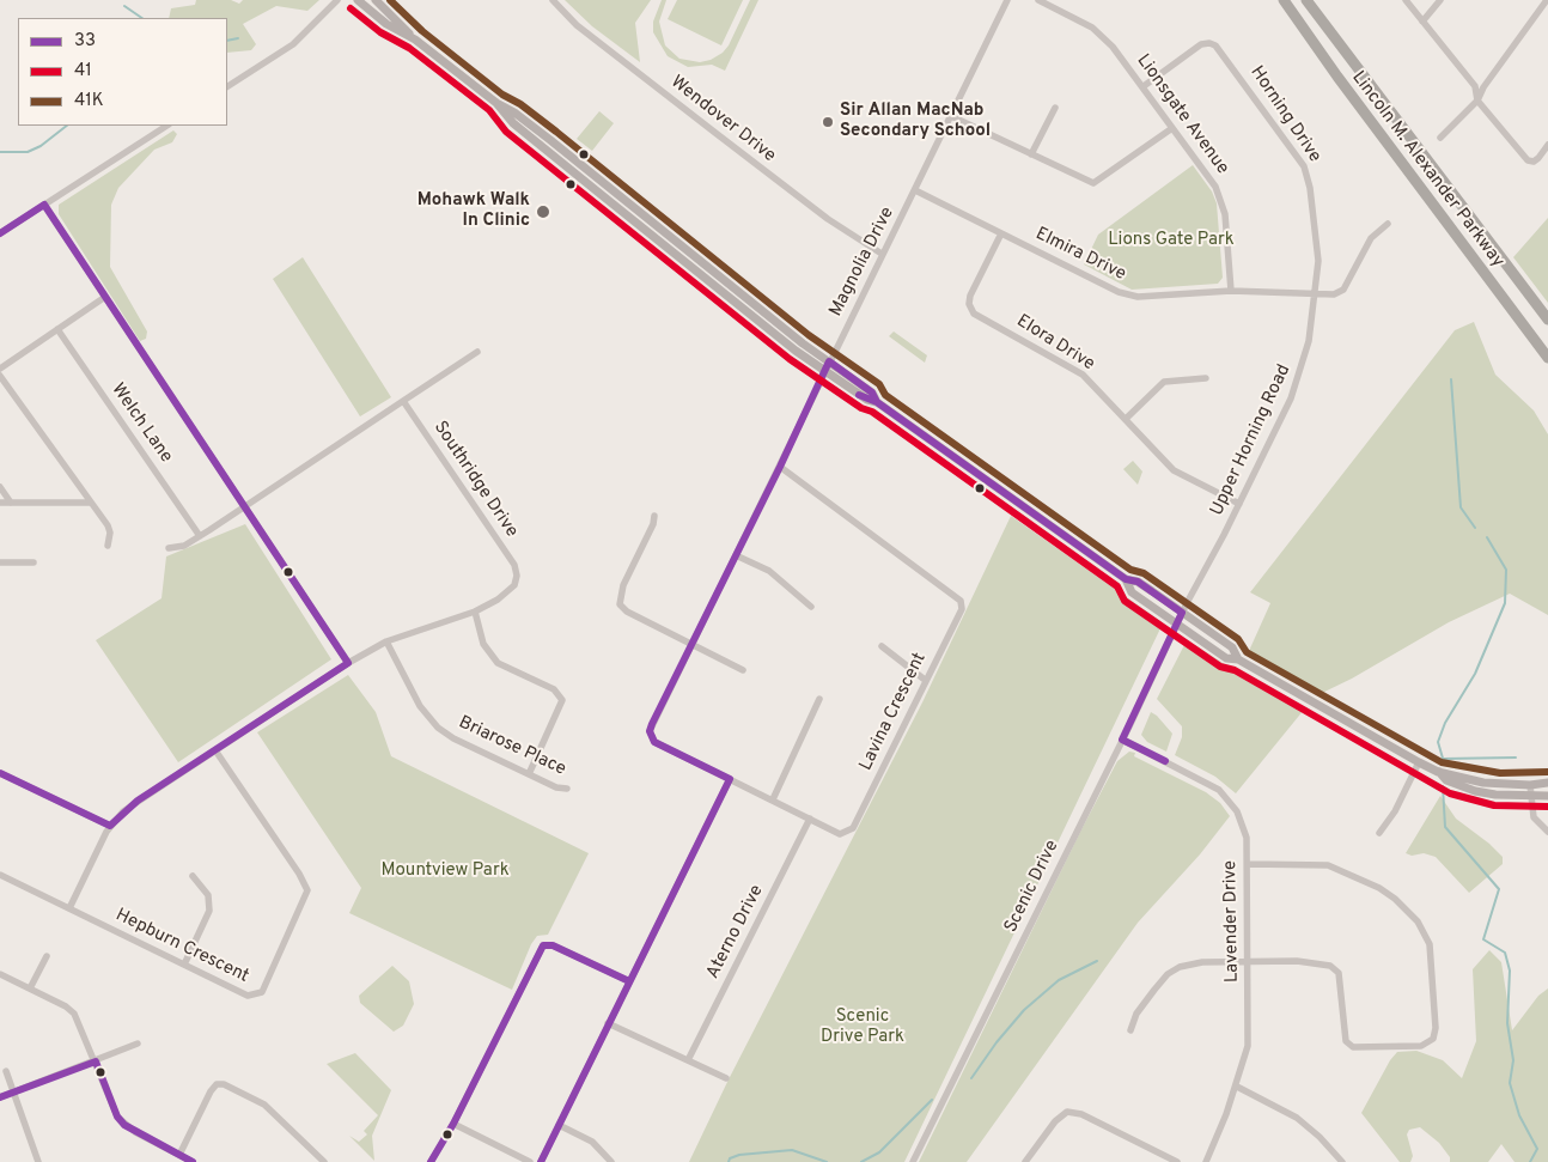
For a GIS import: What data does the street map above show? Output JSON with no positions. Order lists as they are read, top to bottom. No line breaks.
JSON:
{"streets":{"highway":["Lincoln M. Alexander Parkway"],"street":["Lionsgate Avenue","Horning Drive","Wendover Drive","Elmira Drive","Magnolia Drive","Elora Drive","Welch Lane","Upper Horning Road","Southridge Drive","Lavina Crescent","Briarose Place","Scenic Drive","Lavender Drive","Aterno Drive","Hepburn Crescent"]},"crossings":[["Lionsgate Avenue","Horning Drive"],["Lionsgate Avenue","Elmira Drive"],["Horning Drive","Elmira Drive"],["Horning Drive","Upper Horning Road"],["Wendover Drive","Magnolia Drive"],["Elmira Drive","Magnolia Drive"],["Elmira Drive","Elora Drive"],["Elmira Drive","Upper Horning Road"],["Magnolia Drive","Lavina Crescent"],["Elora Drive","Upper Horning Road"],["Upper Horning Road","Scenic Drive"],["Southridge Drive","Briarose Place"],["Southridge Drive","Hepburn Crescent"],["Lavina Crescent","Aterno Drive"],["Scenic Drive","Lavender Drive"]],"parks":["Lions Gate Park","Mountview Park","Scenic Drive Park"],"places":["Sir Allan MacNab Secondary School","Mohawk Walk In Clinic"],"lines":["transit line 41K","transit line 41","transit line 33"],"legend":["33","41","41K"]}
